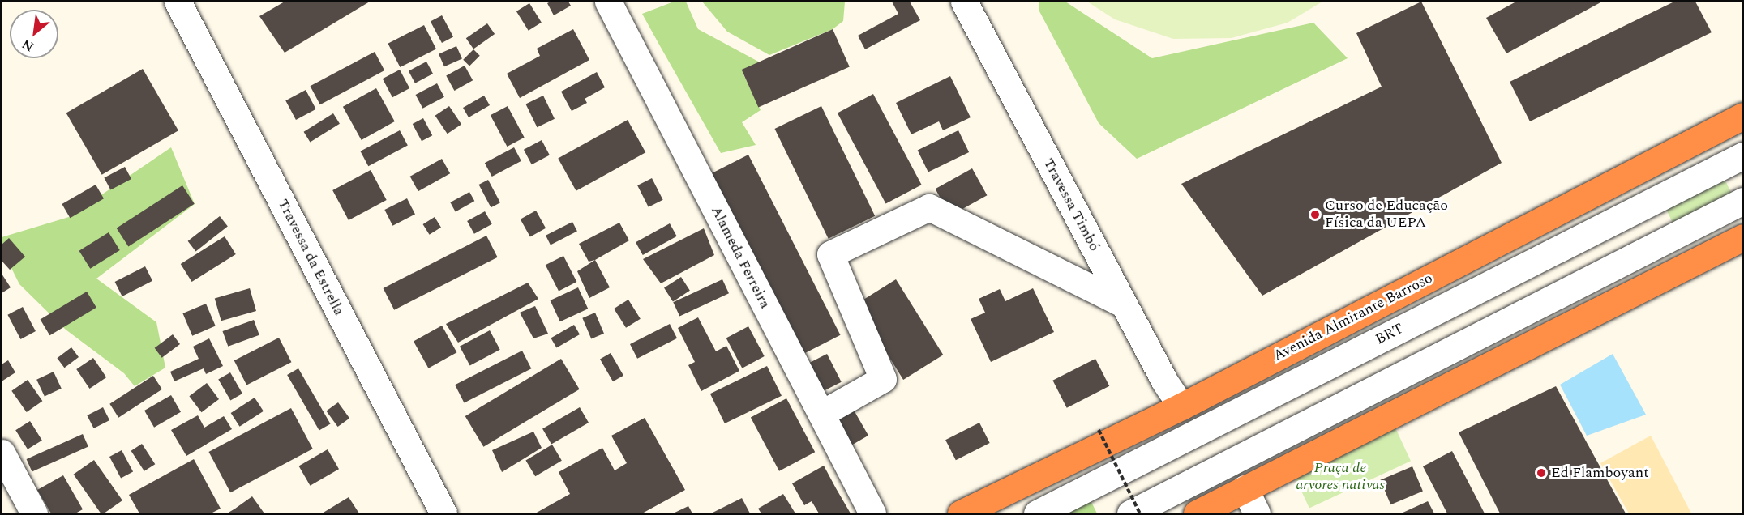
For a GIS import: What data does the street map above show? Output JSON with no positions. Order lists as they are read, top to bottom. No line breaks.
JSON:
{"streets":{"highway":["Avenida Almirante Barroso"],"street":["Travessa Timbó","Travessa da Estrella","Alameda Ferreira","BRT"]},"crossings":[["Travessa Timbó","Avenida Almirante Barroso"]],"parks":["Praça de arvores nativas"],"places":["Curso de Educação Física da UEPA","Ed Flamboyant"],"north":"bottom left"}
